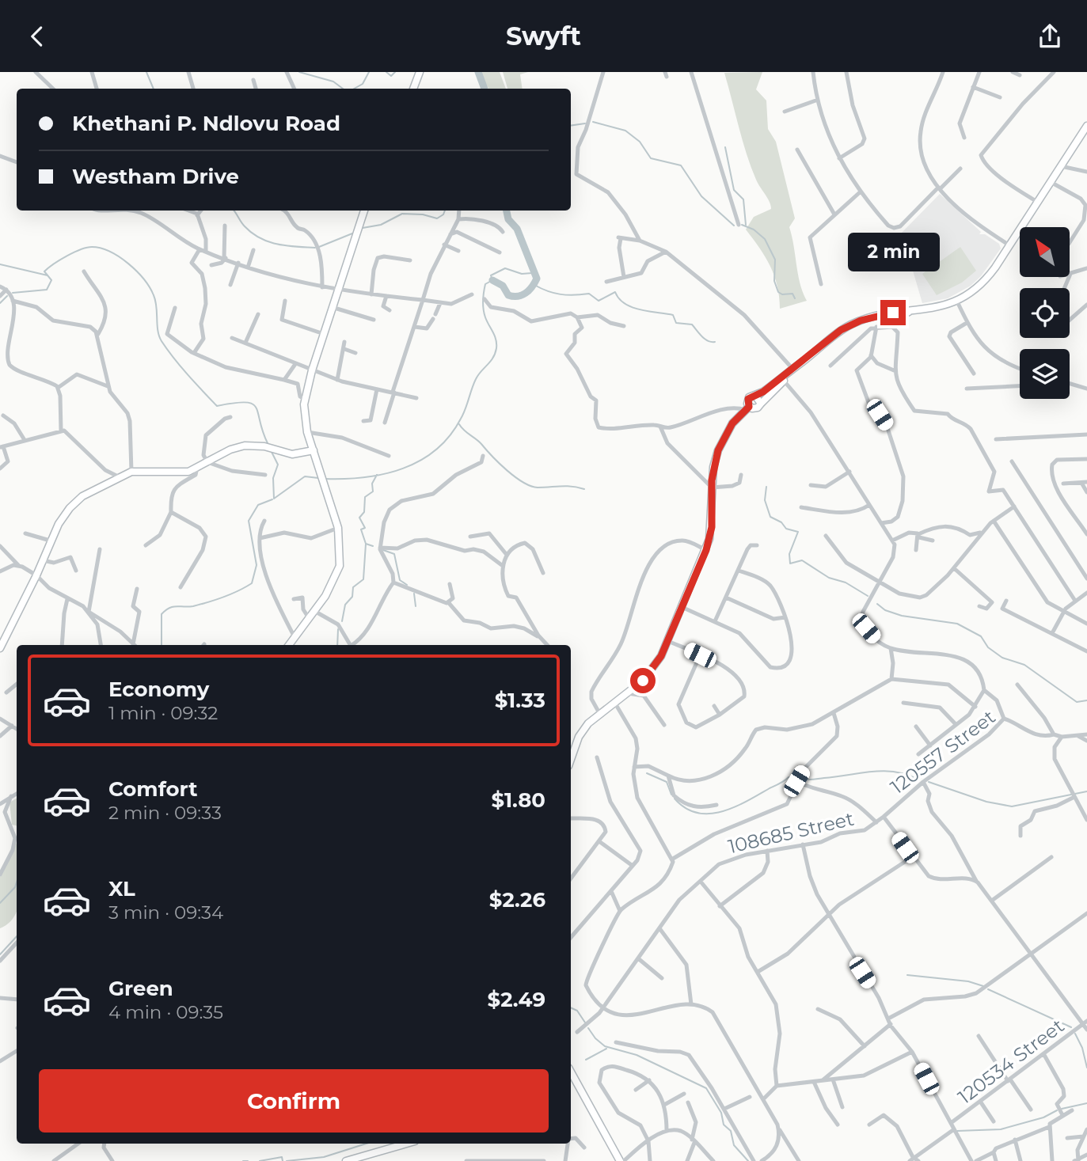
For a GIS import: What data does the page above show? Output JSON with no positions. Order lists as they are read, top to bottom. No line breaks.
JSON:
{"streets":{"street":["120557 Street","108685 Street","120534 Street"]},"crossings":[["120557 Street","108685 Street"]],"north":"top left","page":{"header":"Swyft","banner":["Khethani P. Ndlovu Road","Westham Drive"],"bubble":"2 min","list":[{"name":"Economy","note":"1 min · 09:32","value":"$1.33"},{"name":"Comfort","note":"2 min · 09:33","value":"$1.80"},{"name":"XL","note":"3 min · 09:34","value":"$2.26"},{"name":"Green","note":"4 min · 09:35","value":"$2.49"}],"buttons":"Confirm"}}
